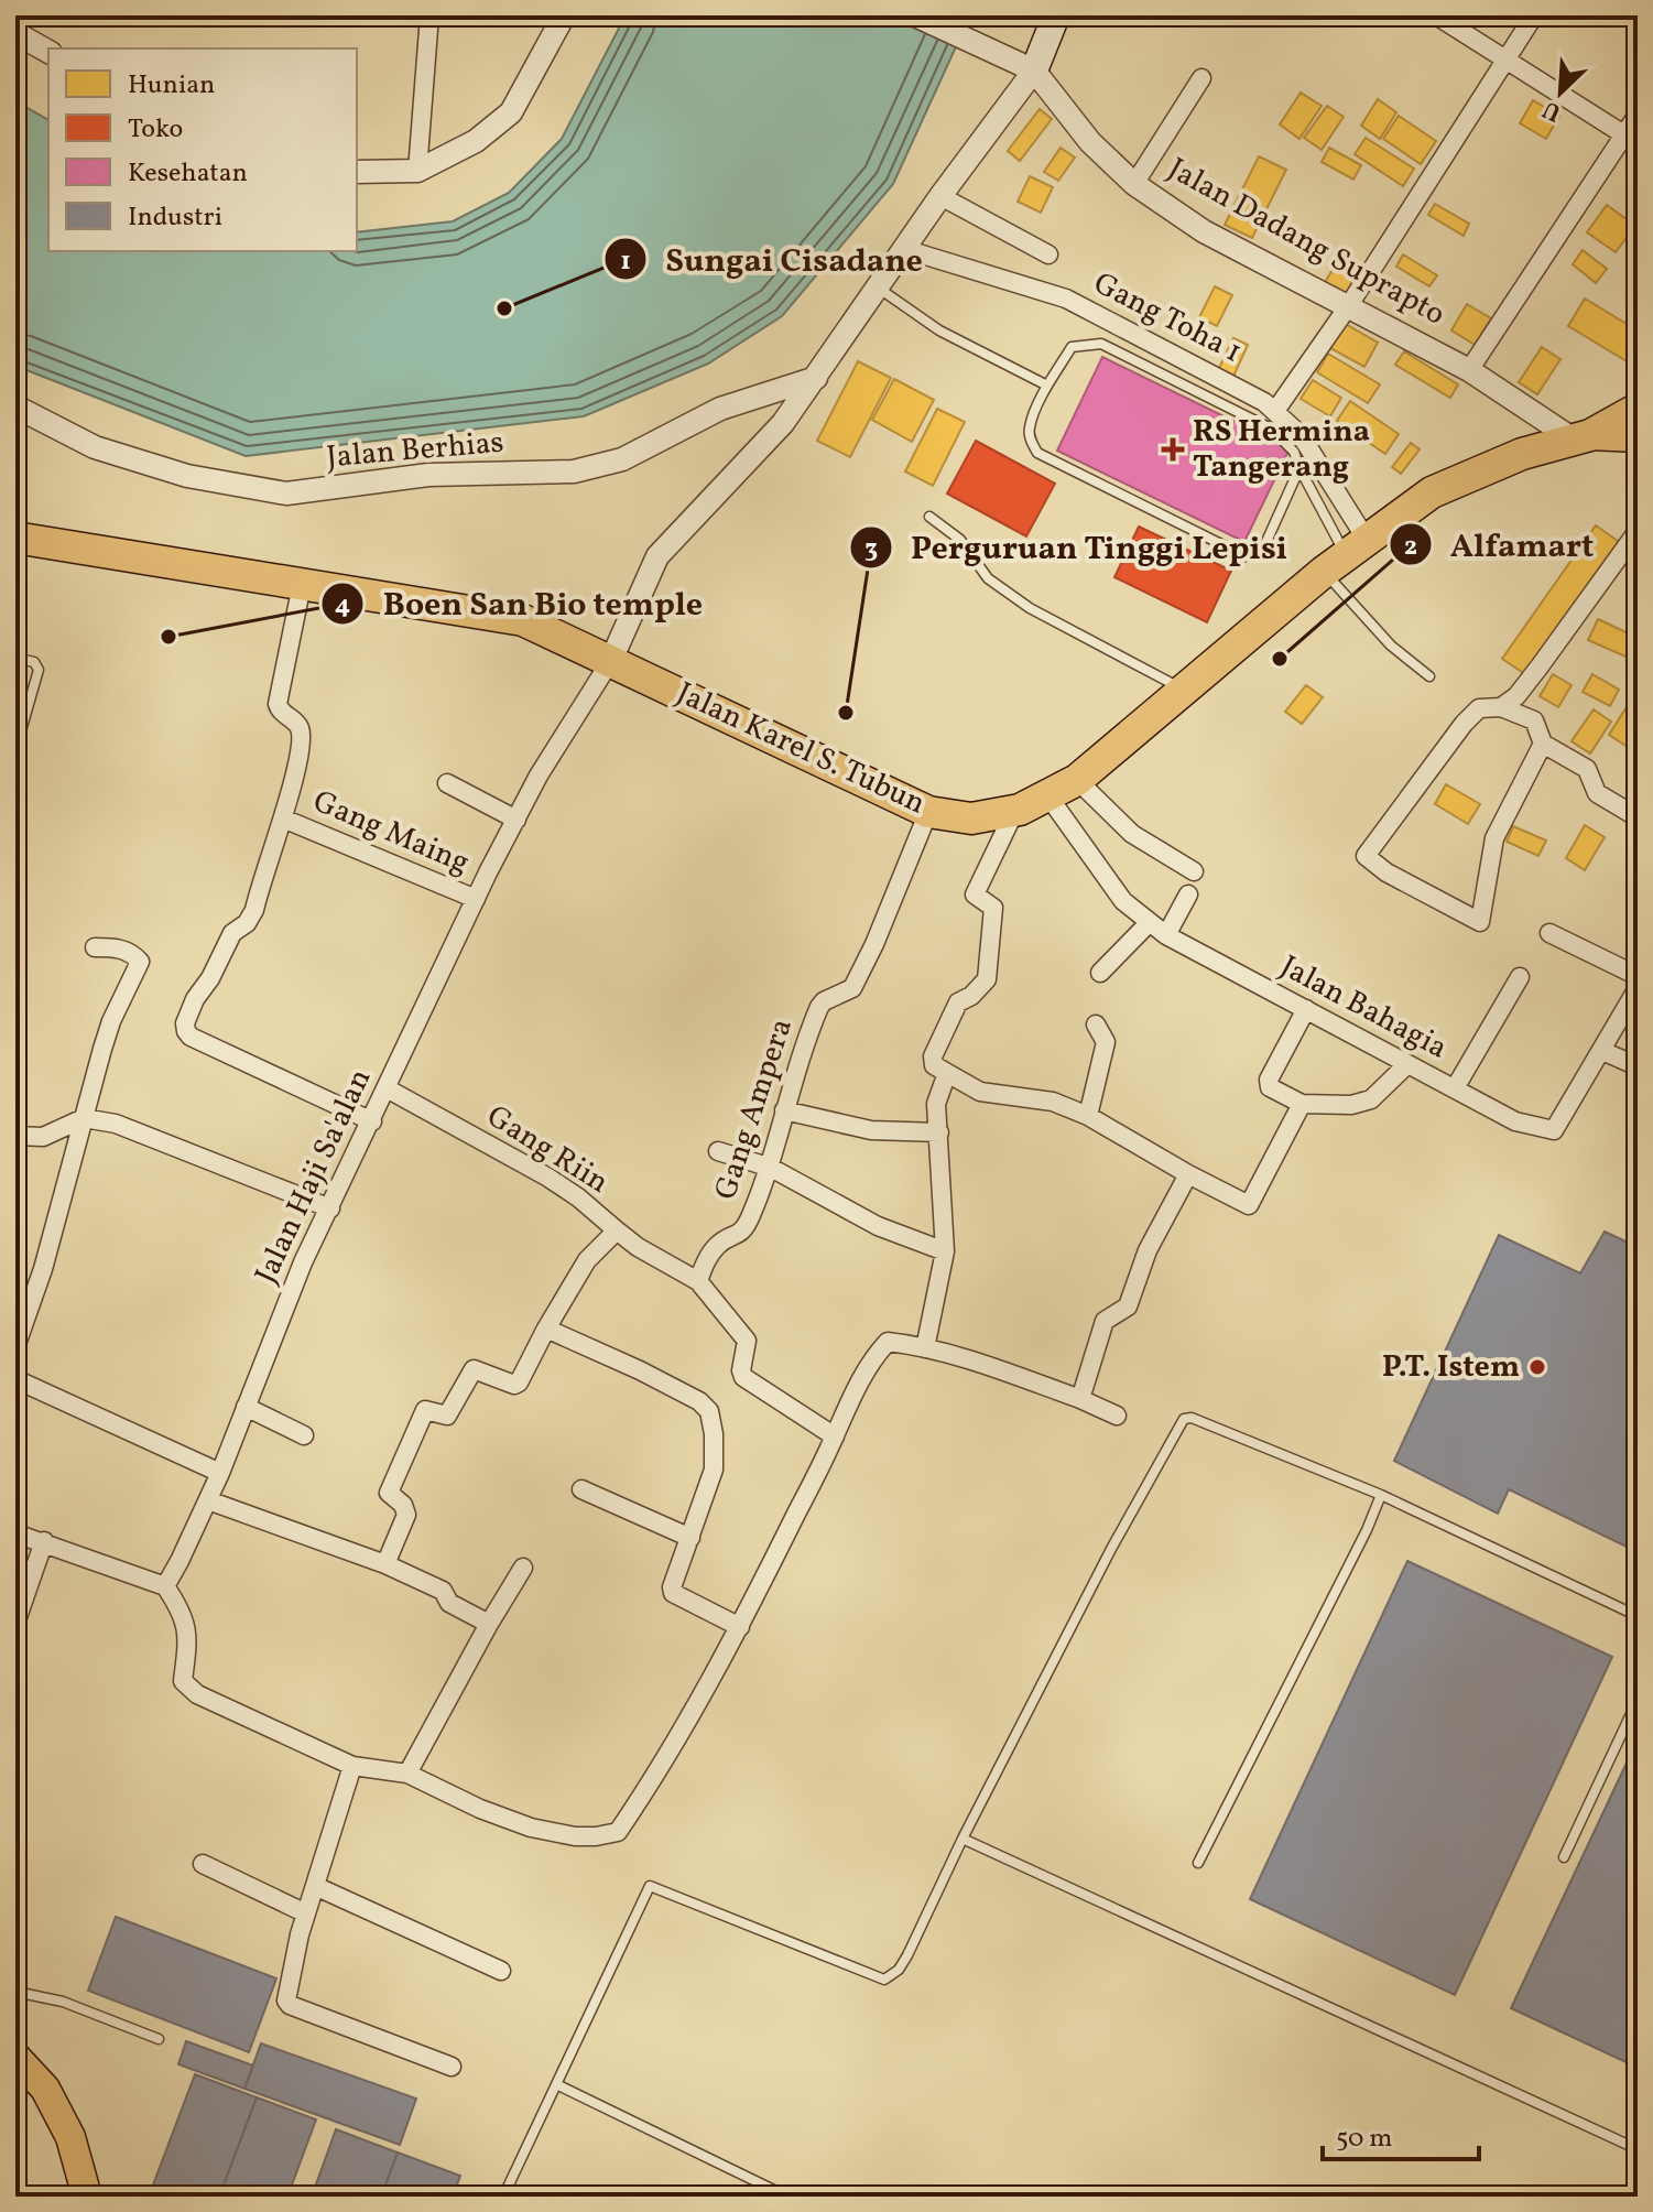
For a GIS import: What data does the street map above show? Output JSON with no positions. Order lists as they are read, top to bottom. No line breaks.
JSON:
{"streets":{"highway":["Jalan Karel S. Tubun"],"street":["Jalan Dadang Suprapto","Gang Toha 1","Jalan Berhias","Gang Maing","Jalan Bahagia","Gang Ampera","Gang Riin","Jalan Haji Sa'alan"]},"crossings":[["Jalan Dadang Suprapto","Jalan Karel S. Tubun"],["Gang Toha 1","Jalan Karel S. Tubun"],["Jalan Karel S. Tubun","Jalan Bahagia"],["Jalan Karel S. Tubun","Gang Ampera"],["Jalan Karel S. Tubun","Jalan Haji Sa'alan"],["Gang Maing","Jalan Haji Sa'alan"],["Gang Riin","Jalan Haji Sa'alan"]],"places":{"other":["Sungai Cisadane","Boen San Bio temple","Alfamart","Perguruan Tinggi Lepisi","P.T. Istem"],"health":["RS Hermina Tangerang"]},"legend":["Hunian","Toko","Kesehatan","Industri"],"scale_bar":"50 m","north":"bottom left"}
